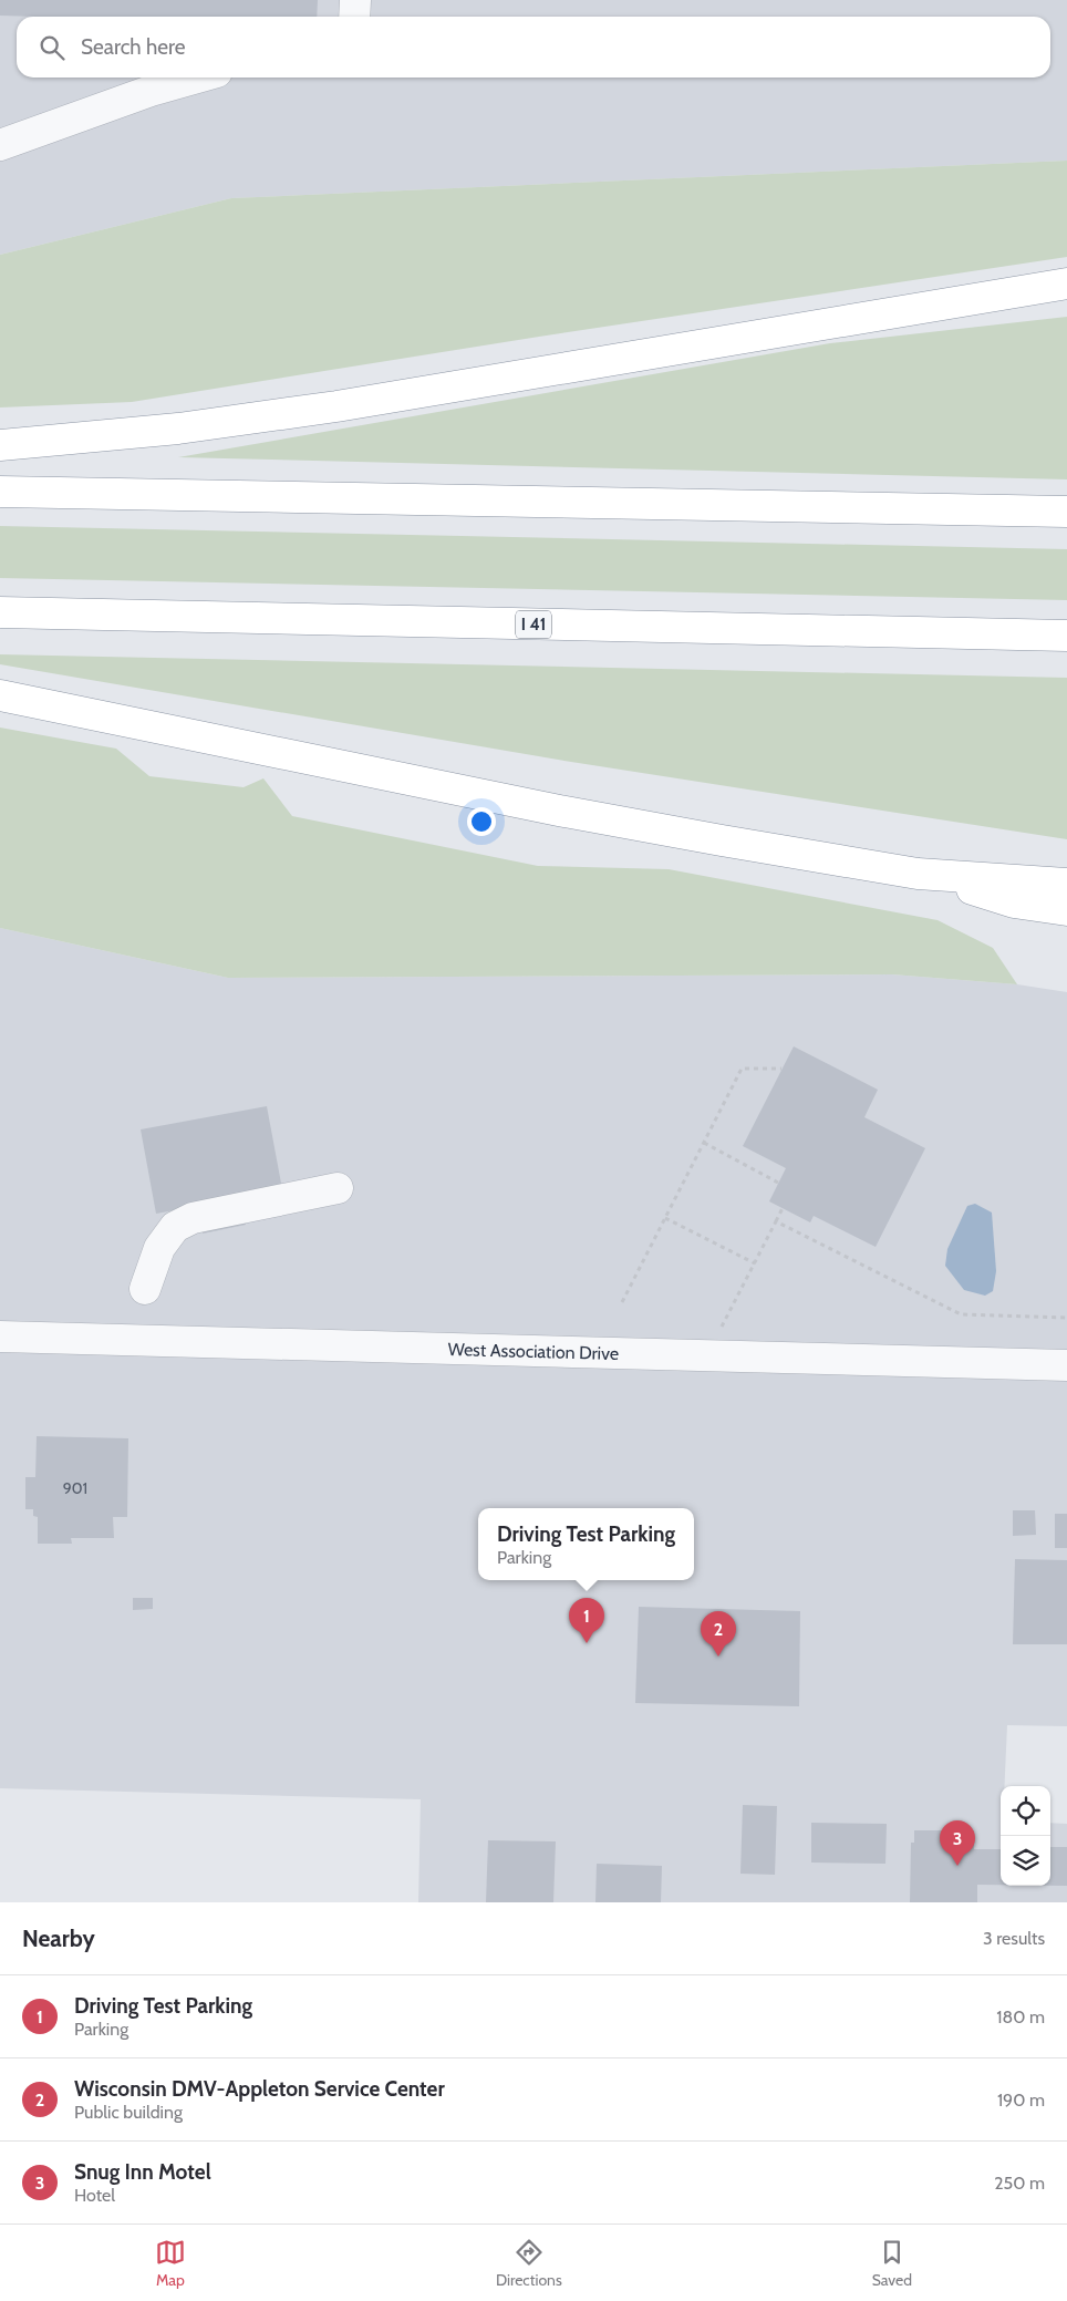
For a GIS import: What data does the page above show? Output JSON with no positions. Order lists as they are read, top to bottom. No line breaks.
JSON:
{"streets":{"highway":["I 41"],"street":["West Association Drive"]},"house_numbers":["901"],"page":{"search":"Search here","popup":["Driving Test Parking","Parking"],"pins":["1","2","3"],"heading":["Nearby","3 results"],"list":[{"mark":"1","name":"Driving Test Parking","note":"Parking","value":"180 m"},{"mark":"2","name":"Wisconsin DMV-Appleton Service Center","note":"Public building","value":"190 m"},{"mark":"3","name":"Snug Inn Motel","note":"Hotel","value":"250 m"}],"nav":["Map","Directions","Saved"]}}
